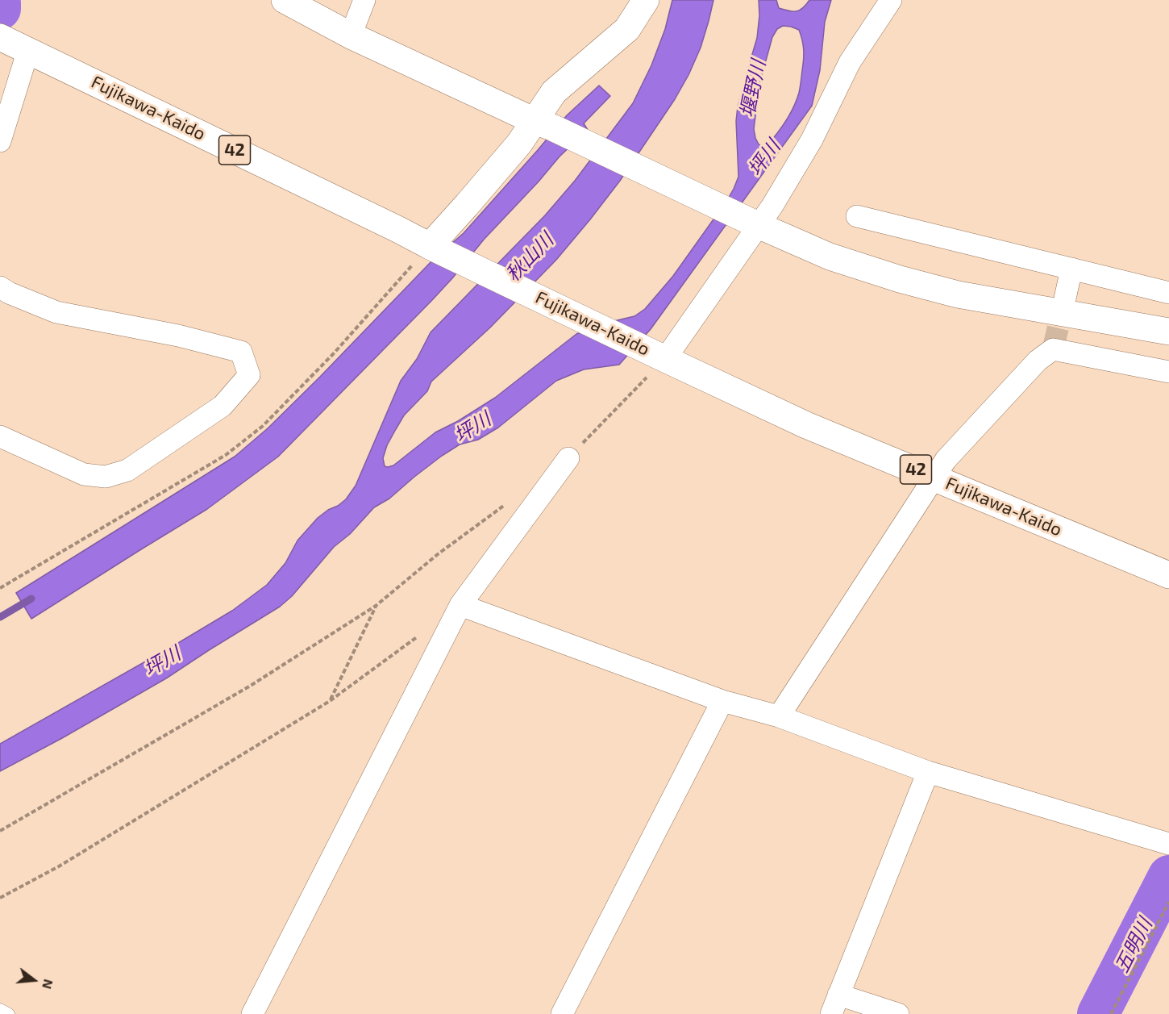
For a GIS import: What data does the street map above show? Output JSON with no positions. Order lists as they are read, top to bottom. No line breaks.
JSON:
{"streets":{"main road":["Fujikawa-Kaido","42"]},"water":["堰野川","坪川","秋山川","五明川"],"north":"right"}
